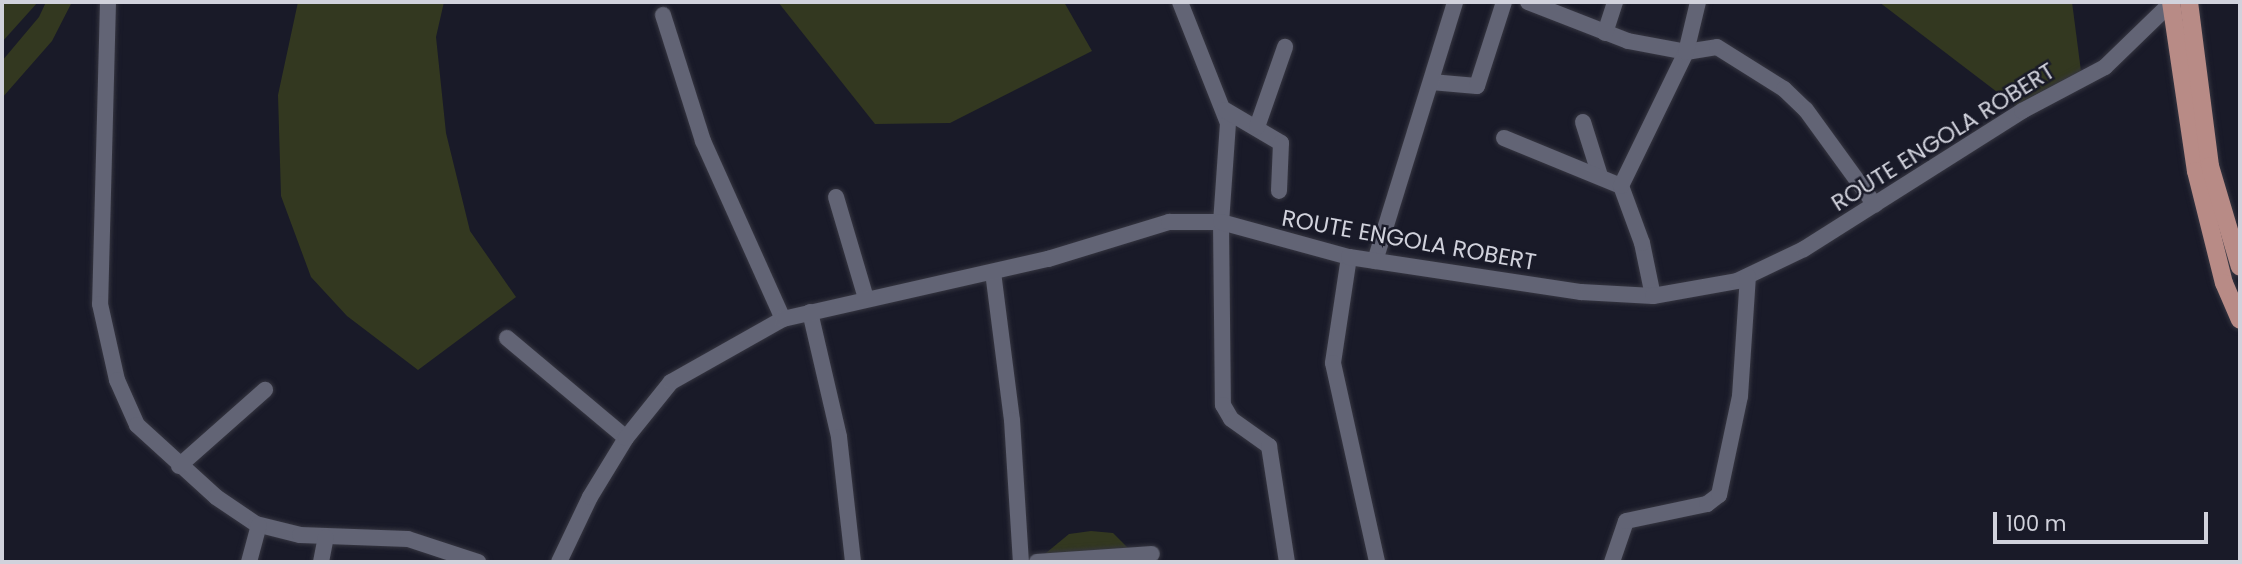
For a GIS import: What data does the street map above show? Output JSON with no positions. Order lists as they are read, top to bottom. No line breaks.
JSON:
{"streets":{"street":["ROUTE ENGOLA ROBERT"]},"scale_bar":"100 m"}
